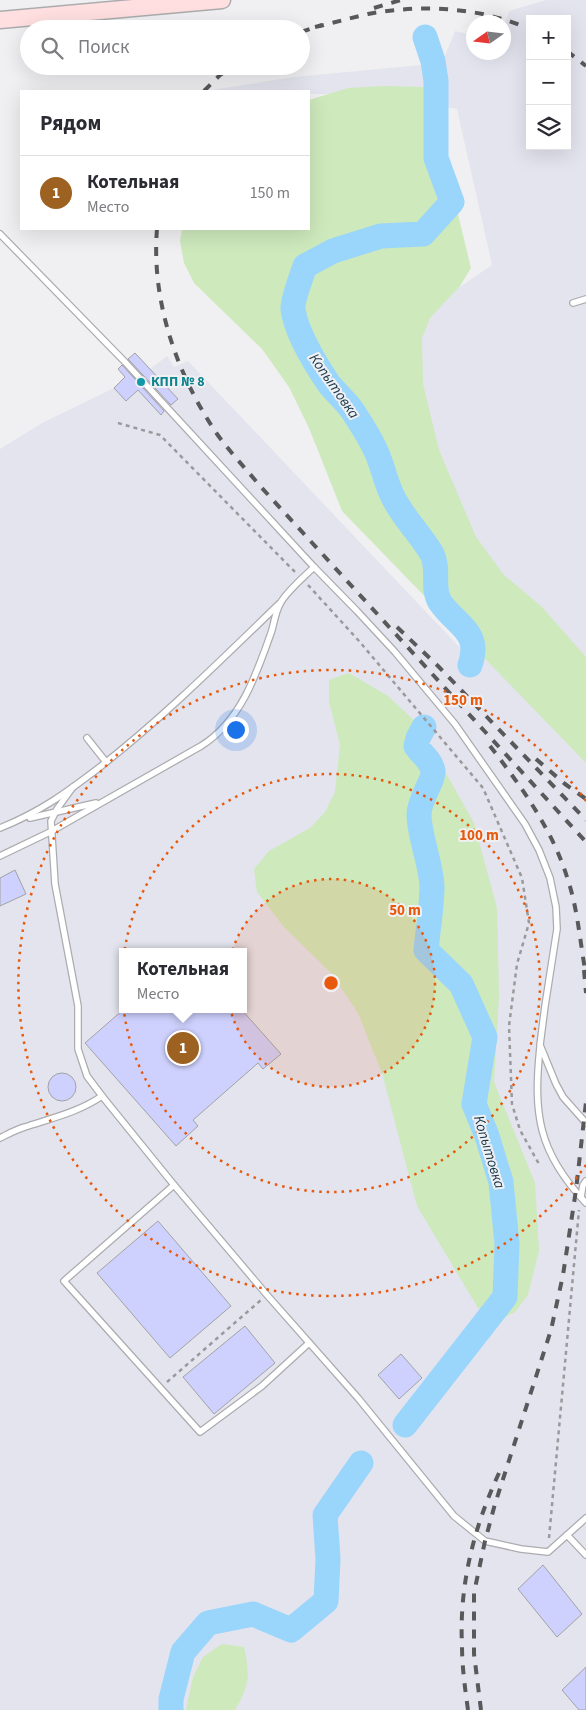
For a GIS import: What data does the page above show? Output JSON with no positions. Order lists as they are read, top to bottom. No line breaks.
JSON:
{"water":["Копытовка"],"places":["КПП № 8"],"north":"left","page":{"map_buttons":["+","−"],"search":"Поиск","heading":"Рядом","list":[{"mark":"1","name":"Котельная","note":"Место","value":"150 m"}],"popup":["Котельная","Место"],"pins":"1"},"rings":["150 m","100 m","50 m"]}
